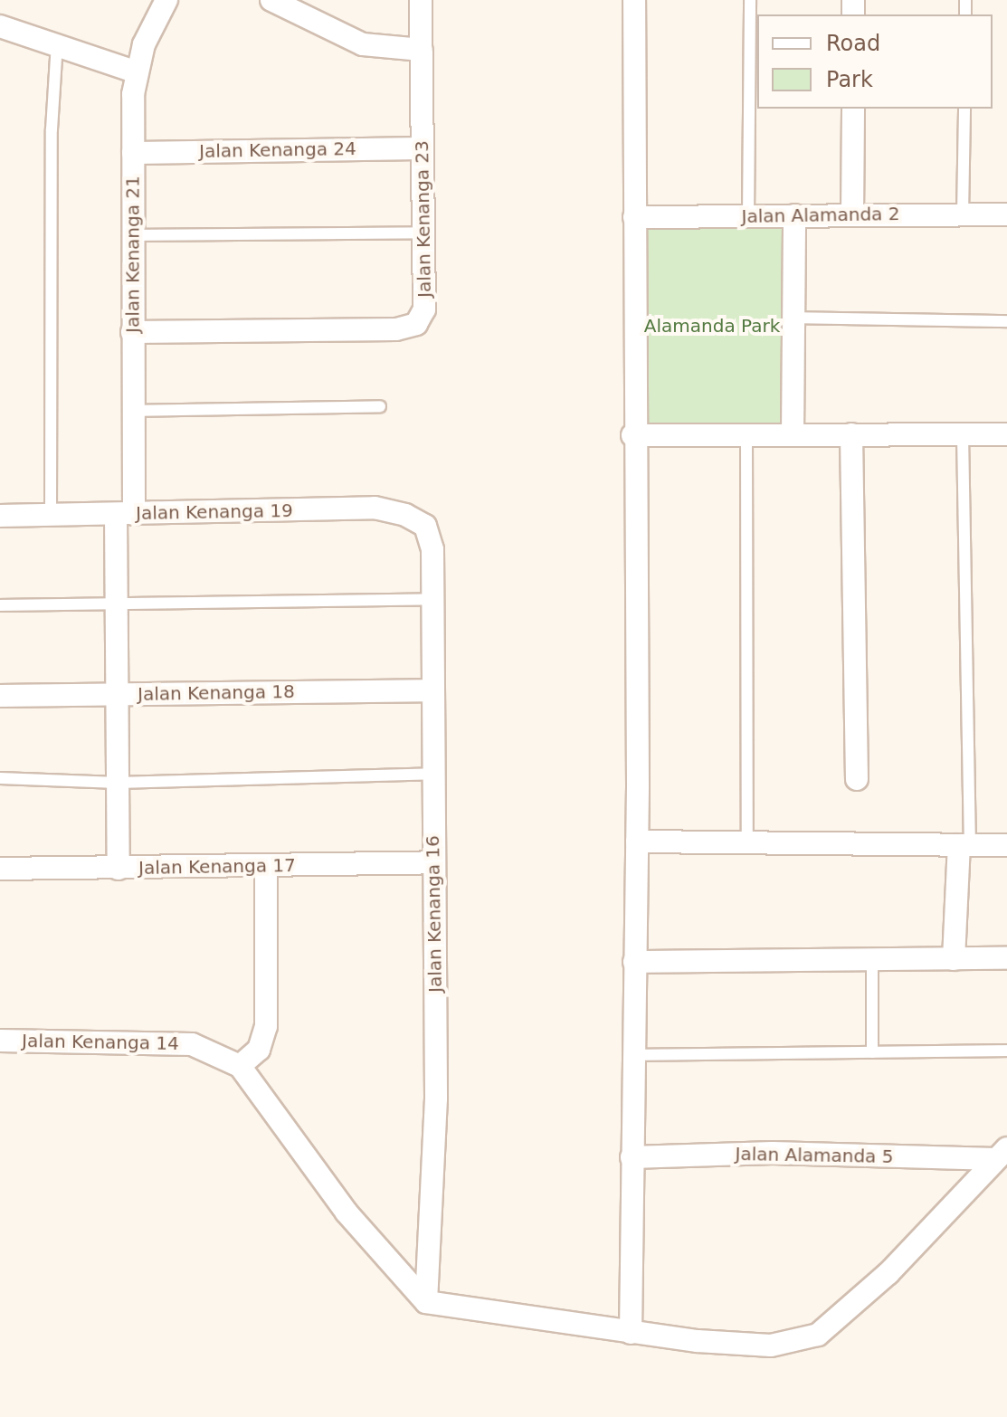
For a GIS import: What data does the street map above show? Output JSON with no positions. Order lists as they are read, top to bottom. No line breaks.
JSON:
{"streets":{"street":["Jalan Kenanga 24","Jalan Alamanda 2","Jalan Kenanga 23","Jalan Kenanga 21","Jalan Kenanga 19","Jalan Kenanga 18","Jalan Kenanga 17","Jalan Kenanga 16","Jalan Kenanga 14","Jalan Alamanda 5"]},"crossings":[["Jalan Kenanga 24","Jalan Kenanga 23"],["Jalan Kenanga 24","Jalan Kenanga 21"],["Jalan Kenanga 23","Jalan Kenanga 21"],["Jalan Kenanga 21","Jalan Kenanga 19"],["Jalan Kenanga 21","Jalan Kenanga 18"],["Jalan Kenanga 21","Jalan Kenanga 17"],["Jalan Kenanga 19","Jalan Kenanga 16"],["Jalan Kenanga 18","Jalan Kenanga 16"],["Jalan Kenanga 17","Jalan Kenanga 16"]],"parks":["Alamanda Park"],"legend":["Road","Park"]}
